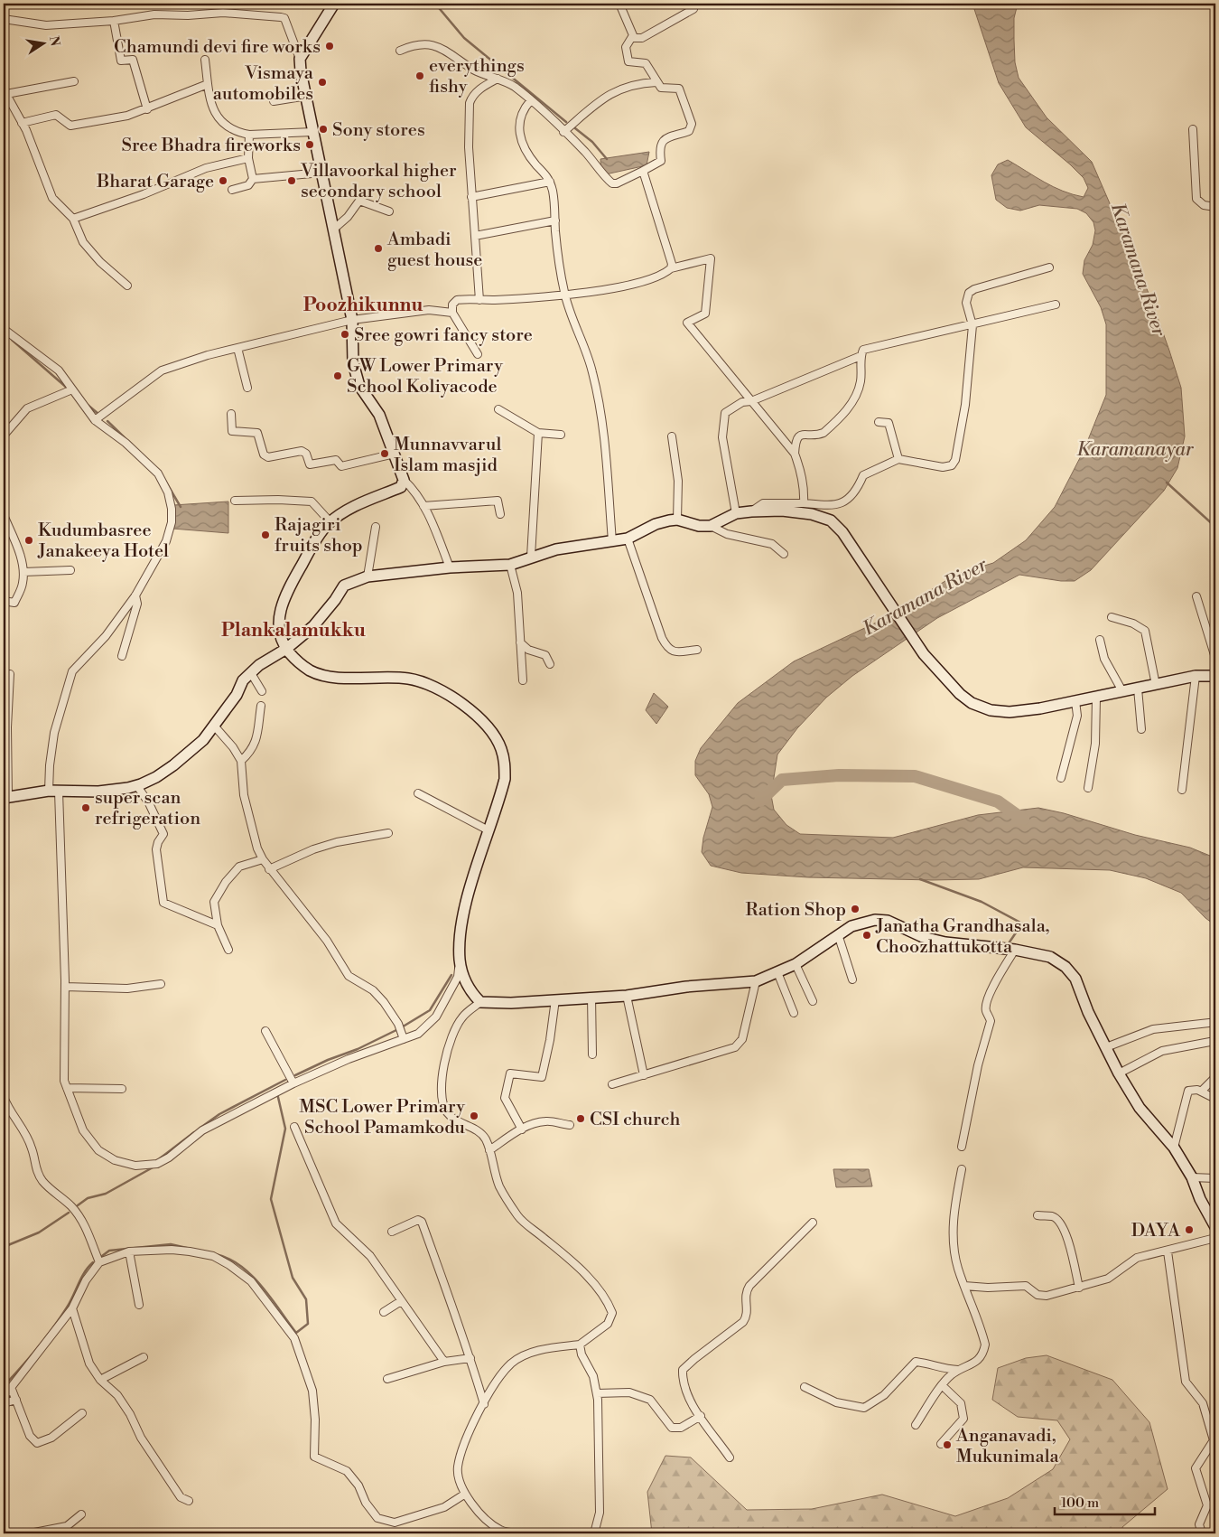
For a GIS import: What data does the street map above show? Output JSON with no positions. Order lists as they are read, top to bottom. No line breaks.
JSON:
{"districts":["Poozhikunnu","Plankalamukku"],"water":["Karamana River","Karamanayar"],"places":["Chamundi devi fire works","everythings fishy","Vismaya automobiles","Sony stores","Sree Bhadra fireworks","Bharat Garage","Villavoorkal higher secondary school","Ambadi guest house","Sree gowri fancy store","GW Lower Primary School Koliyacode","Munnavvarul Islam masjid","Rajagiri fruits shop","Kudumbasree Janakeeya Hotel","super scan refrigeration","Ration Shop","Janatha Grandhasala, Choozhattukotta","MSC Lower Primary School Pamamkodu","CSI church","DAYA","Anganavadi, Mukunimala"],"scale_bar":"100 m","north":"right"}
